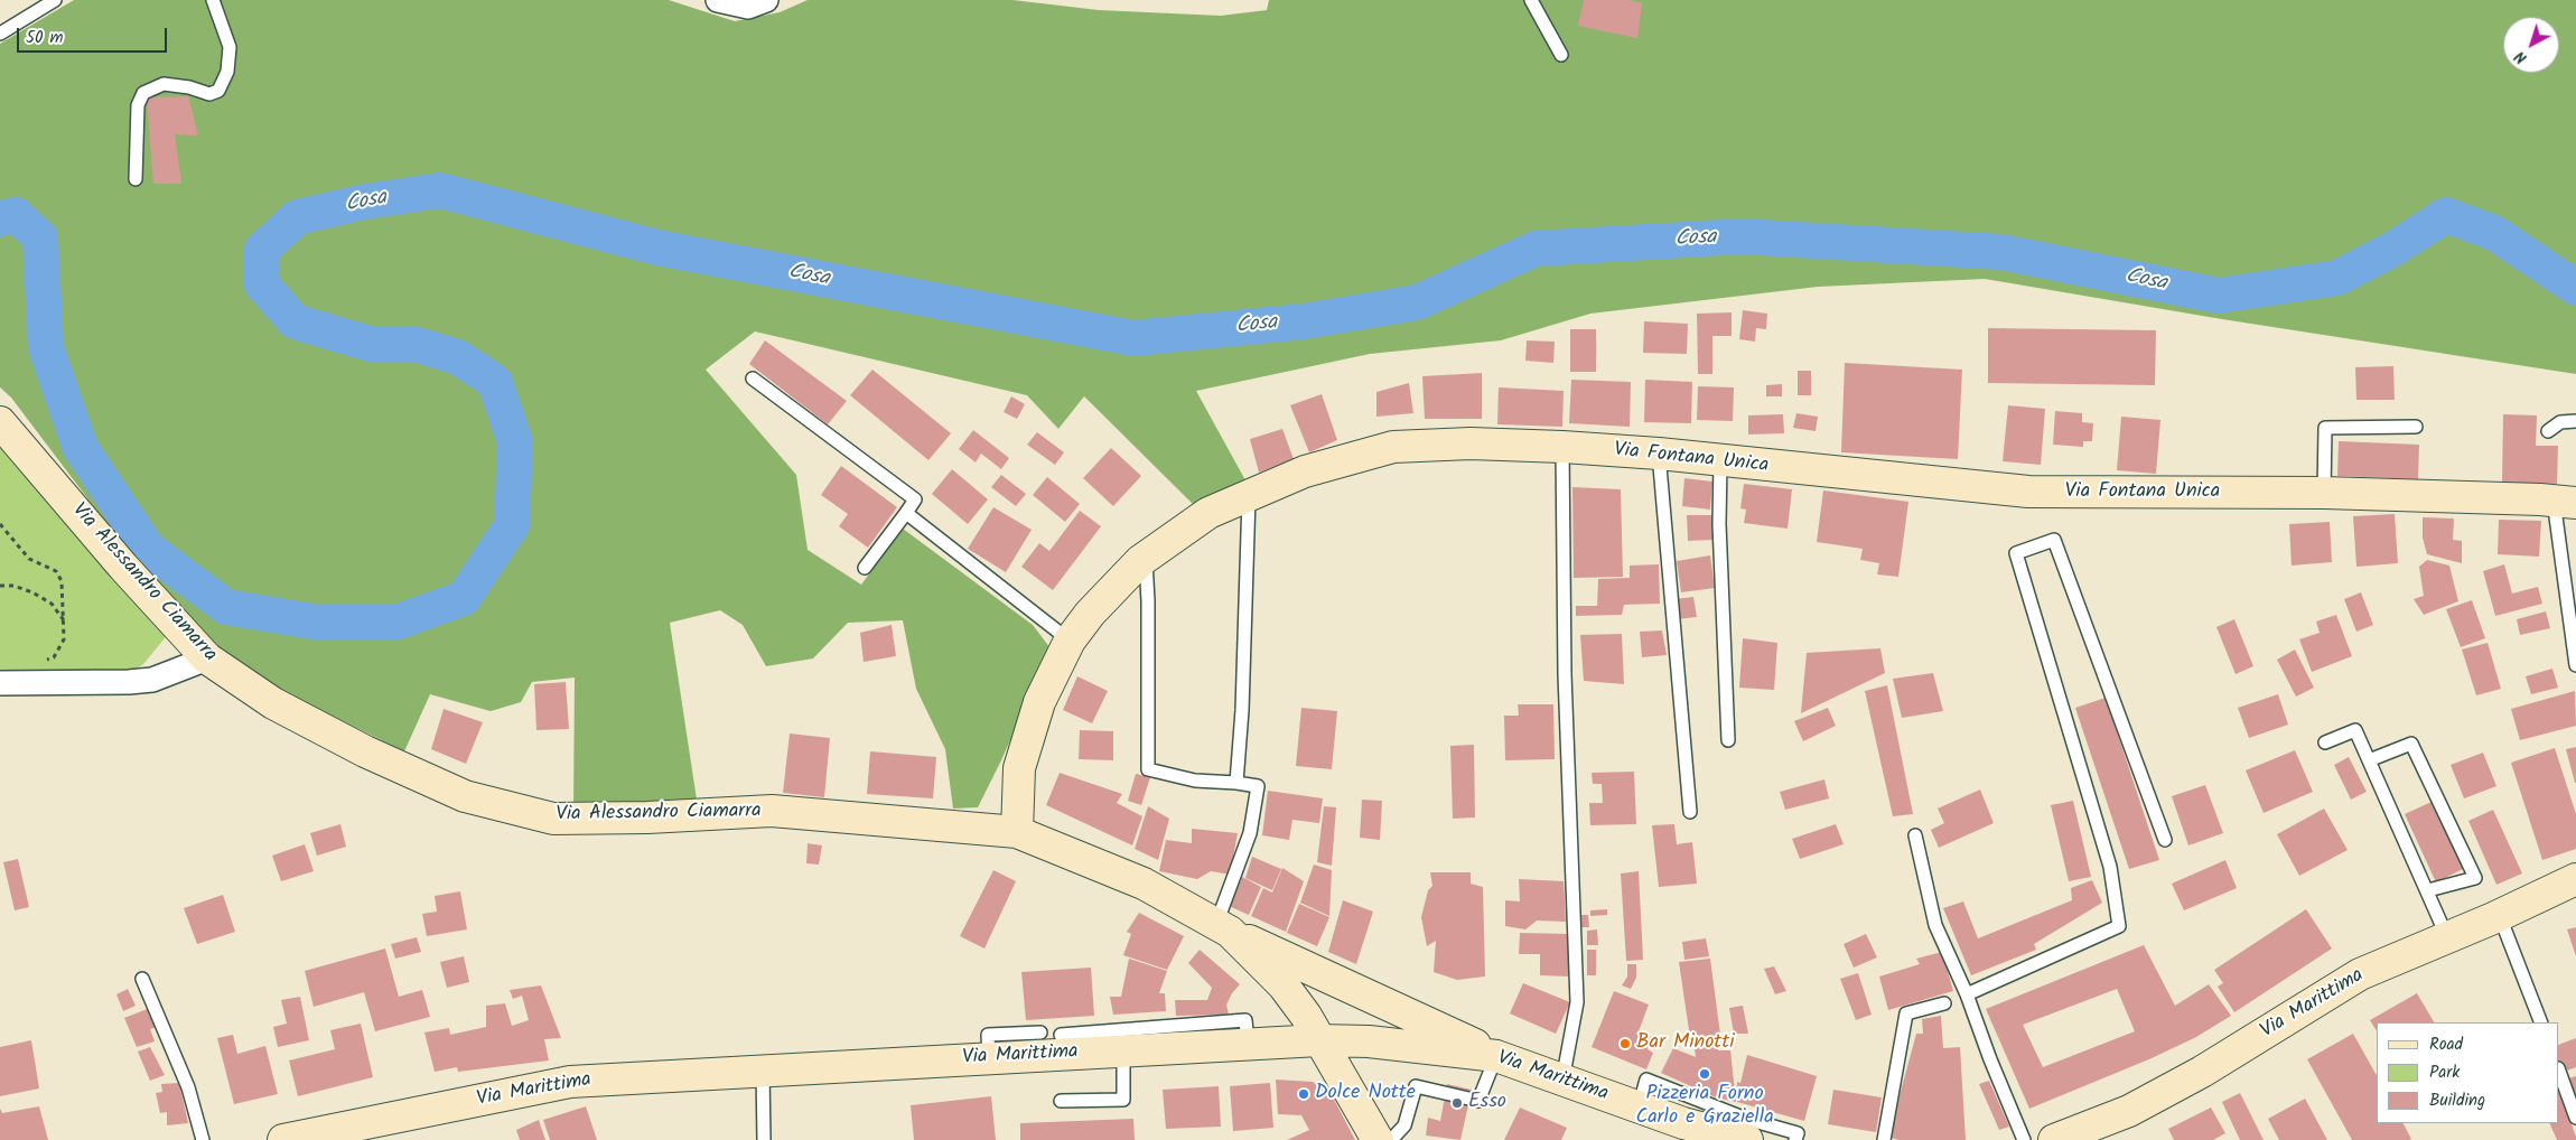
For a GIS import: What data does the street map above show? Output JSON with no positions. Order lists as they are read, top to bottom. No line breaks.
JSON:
{"streets":{"main road":["Via Fontana Unica","Via Alessandro Ciamarra","Via Marittima"]},"crossings":[["Via Fontana Unica","Via Alessandro Ciamarra"],["Via Alessandro Ciamarra","Via Marittima"]],"water":["Cosa"],"places":["Bar Minotti","Pizzeria Forno Carlo e Graziella","Dolce Notte","Esso"],"legend":["Road","Park","Building"],"scale_bar":"50 m","north":"bottom left"}
